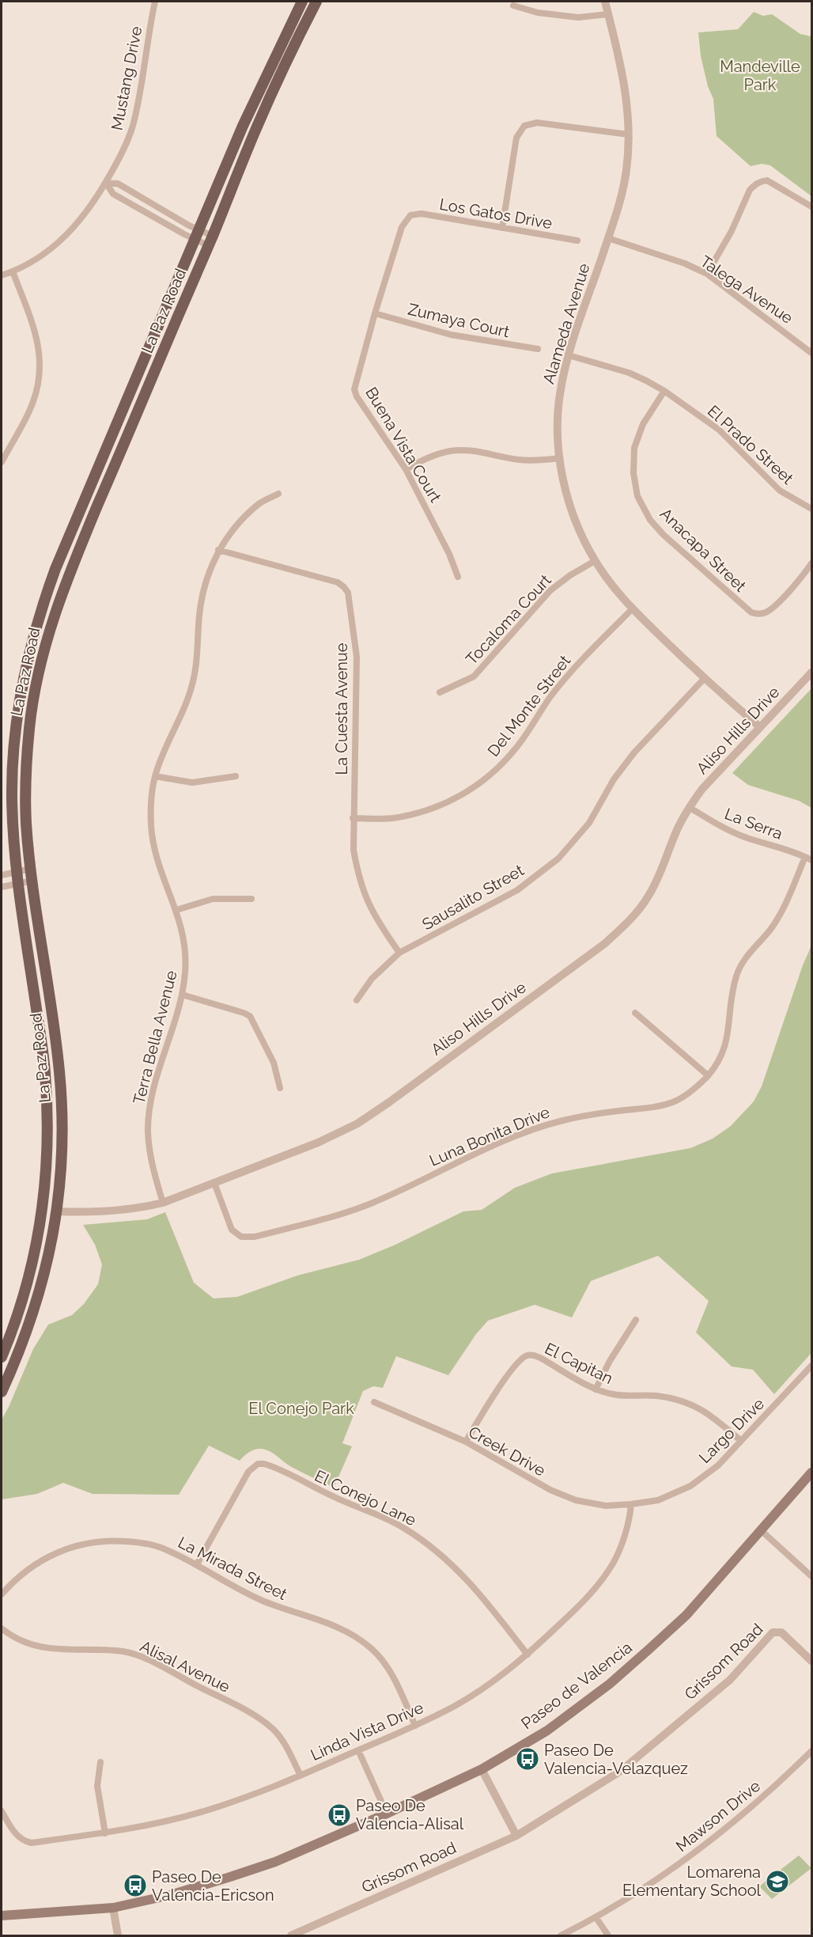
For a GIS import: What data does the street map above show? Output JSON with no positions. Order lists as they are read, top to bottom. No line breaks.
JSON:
{"streets":{"main road":["La Paz Road","Paseo de Valencia"],"street":["Mustang Drive","Los Gatos Drive","Talega Avenue","Zumaya Court","Alameda Avenue","Buena Vista Court","El Prado Street","Anacapa Street","Tocaloma Court","Del Monte Street","La Cuesta Avenue","Aliso Hills Drive","La Serra","Sausalito Street","Terra Bella Avenue","Luna Bonita Drive","El Capitan","Largo Drive","Creek Drive","El Conejo Lane","La Mirada Street","Grissom Road","Alisal Avenue","Linda Vista Drive","Mawson Drive"]},"crossings":[["Los Gatos Drive","Buena Vista Court"],["Talega Avenue","Alameda Avenue"],["La Paz Road","Aliso Hills Drive"],["Zumaya Court","Buena Vista Court"],["Alameda Avenue","El Prado Street"],["Alameda Avenue","Tocaloma Court"],["Alameda Avenue","Del Monte Street"],["Alameda Avenue","Aliso Hills Drive"],["Alameda Avenue","Sausalito Street"],["El Prado Street","Anacapa Street"],["Del Monte Street","La Cuesta Avenue"],["La Cuesta Avenue","Sausalito Street"],["La Cuesta Avenue","Terra Bella Avenue"],["Aliso Hills Drive","La Serra"],["Aliso Hills Drive","Terra Bella Avenue"],["Aliso Hills Drive","Luna Bonita Drive"],["La Serra","Luna Bonita Drive"],["El Capitan","Largo Drive"],["El Capitan","Creek Drive"],["Largo Drive","Creek Drive"],["Largo Drive","Linda Vista Drive"],["Creek Drive","Linda Vista Drive"],["El Conejo Lane","La Mirada Street"],["El Conejo Lane","Linda Vista Drive"],["La Mirada Street","Linda Vista Drive"],["Alisal Avenue","Linda Vista Drive"]],"parks":["Mandeville Park","El Conejo Park"],"places":{"bus stop":["Paseo De Valencia-Velazquez","Paseo De Valencia-Alisal","Paseo De Valencia-Ericson"],"school or university":["Lomarena Elementary School"]}}
